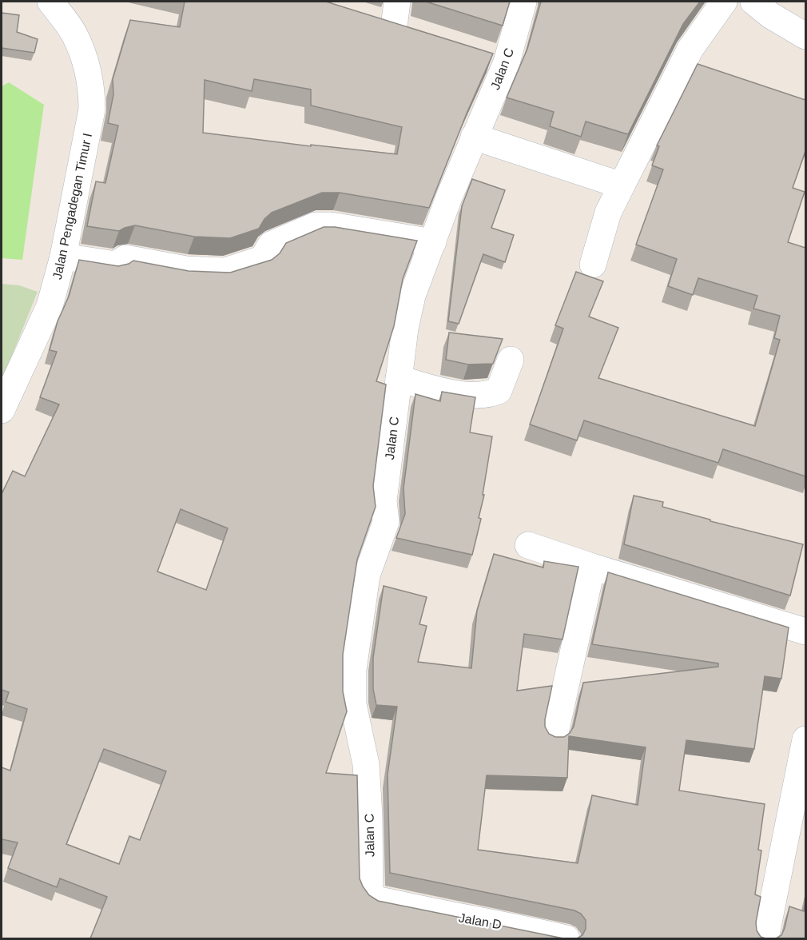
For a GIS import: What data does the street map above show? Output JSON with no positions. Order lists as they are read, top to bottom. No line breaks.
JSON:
{"streets":{"street":["Jalan C","Jalan Pengadegan Timur I","Jalan D"]},"crossings":[["Jalan C","Jalan D"]]}
